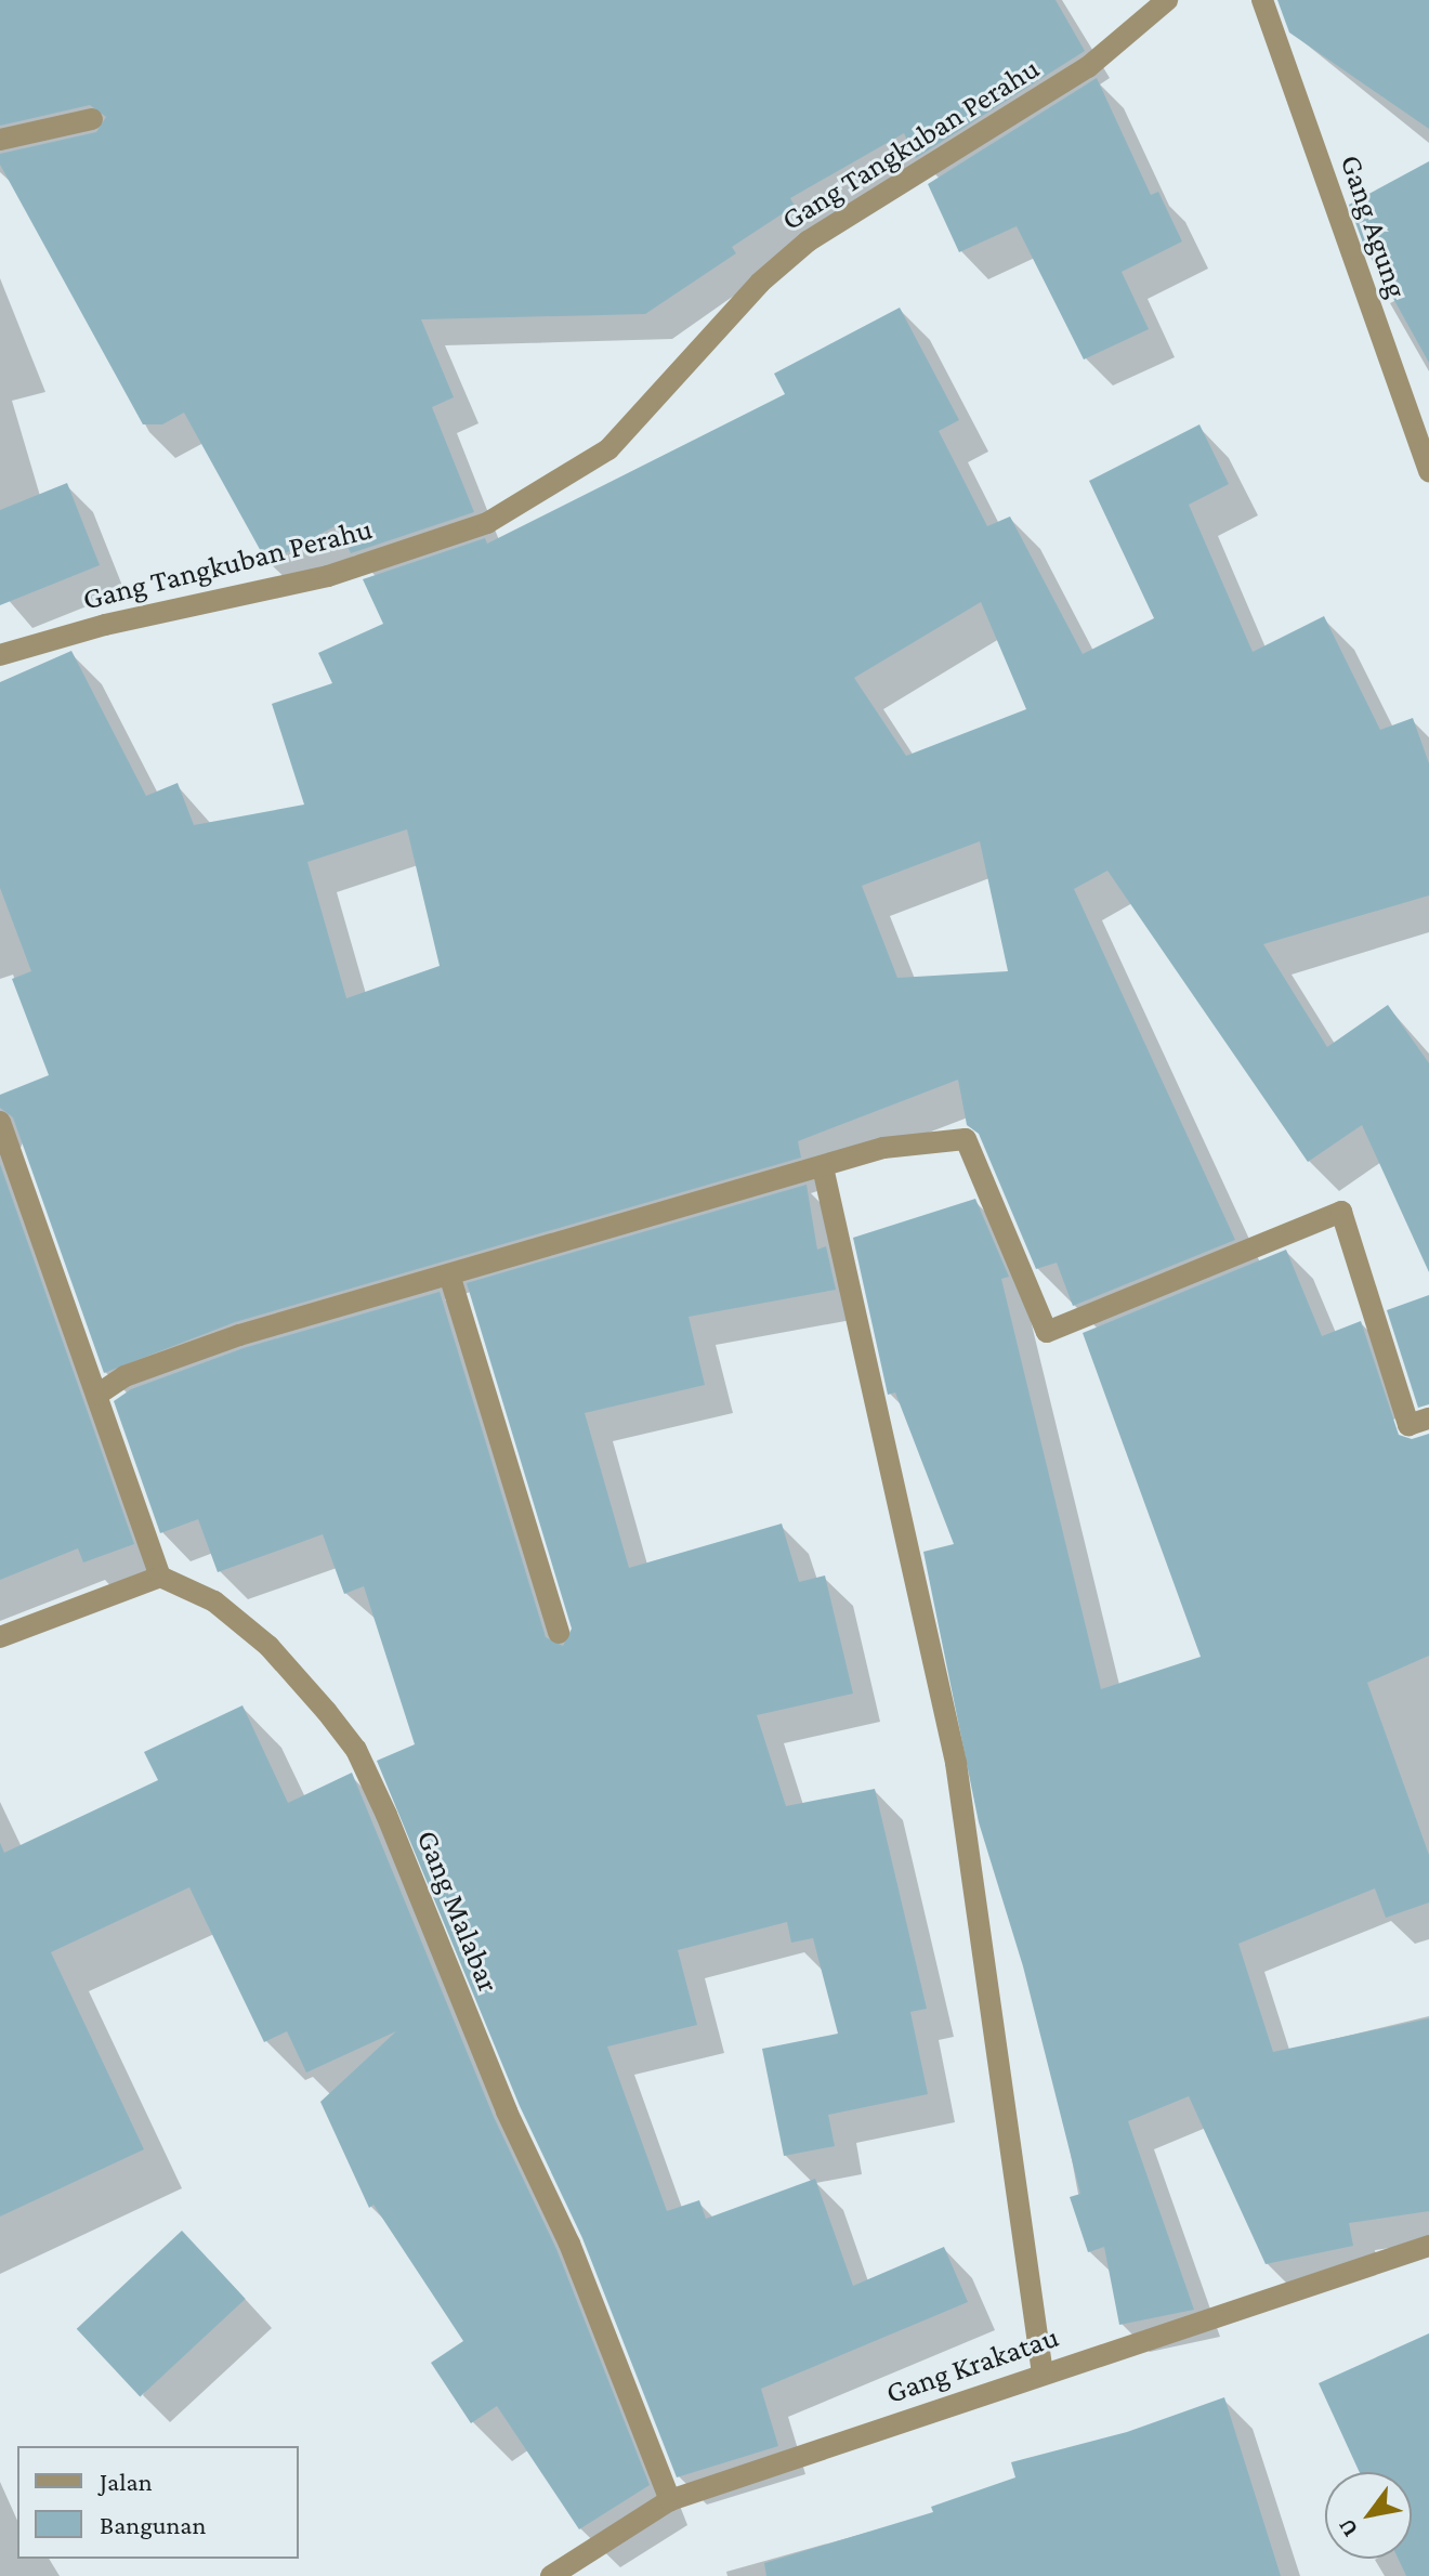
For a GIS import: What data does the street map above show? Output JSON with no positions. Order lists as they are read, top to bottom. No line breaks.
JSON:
{"streets":{"street":["Gang Tangkuban Perahu","Gang Agung","Gang Malabar","Gang Krakatau"]},"crossings":[["Gang Malabar","Gang Krakatau"]],"legend":["Jalan","Bangunan"],"north":"bottom left"}
